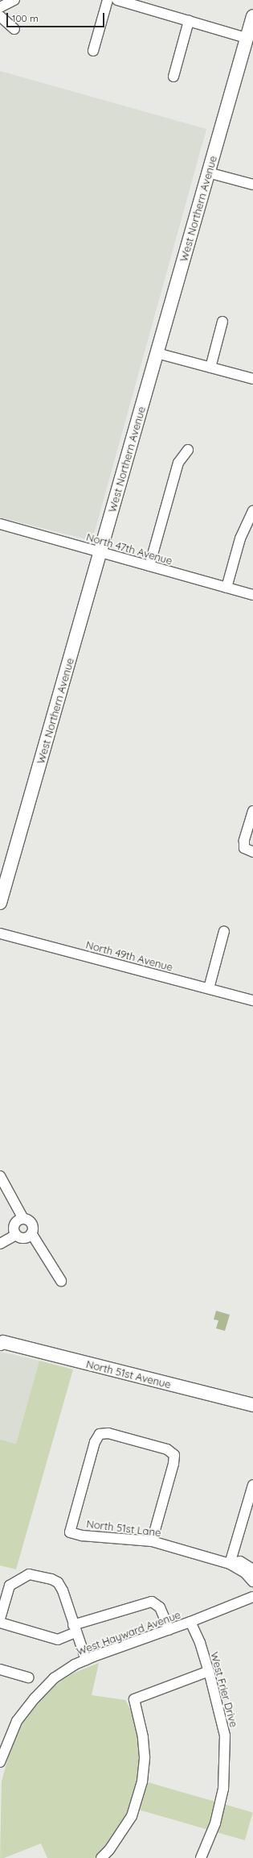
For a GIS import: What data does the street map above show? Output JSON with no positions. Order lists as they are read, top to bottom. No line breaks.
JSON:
{"streets":{"main road":["West Northern Avenue","North 51st Avenue"],"street":["North 47th Avenue","North 49th Avenue","North 51st Lane","West Hayward Avenue","West Frier Drive"]},"crossings":[["West Northern Avenue","North 47th Avenue"],["West Hayward Avenue","West Frier Drive"]],"scale_bar":"100 m"}
